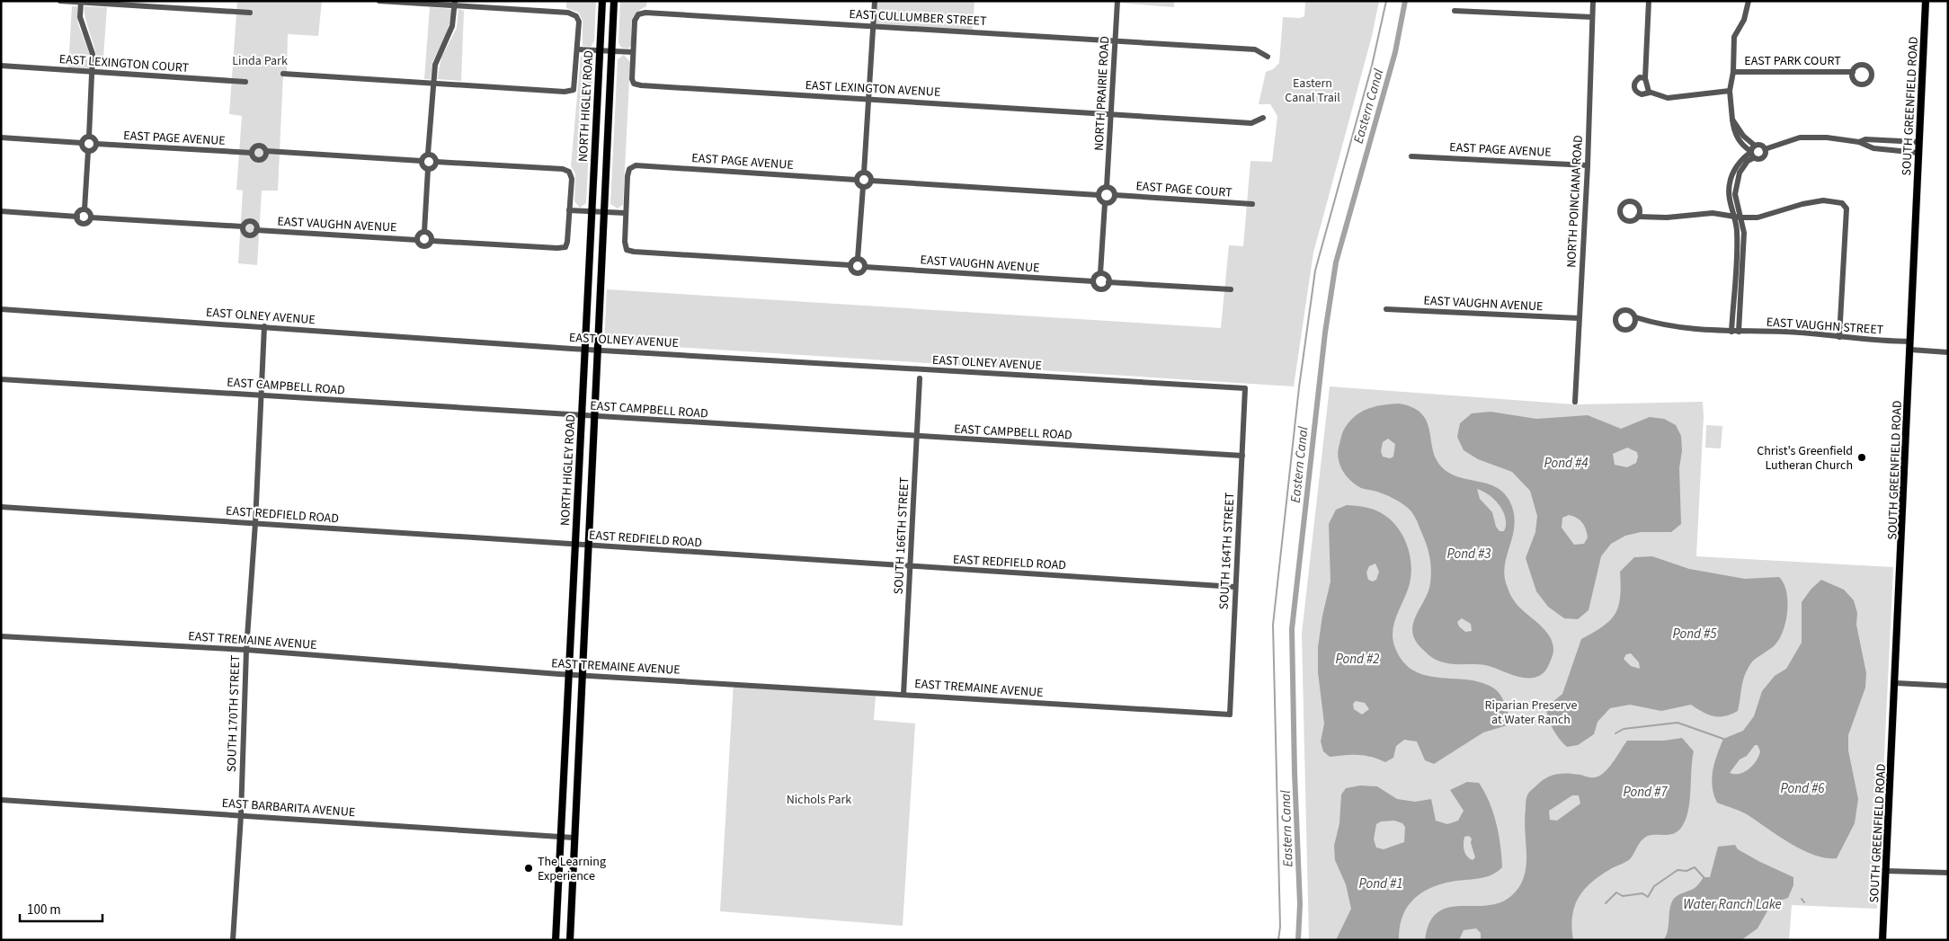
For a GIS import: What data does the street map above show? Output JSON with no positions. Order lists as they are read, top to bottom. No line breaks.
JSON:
{"streets":{"main road":["NORTH HIGLEY ROAD","SOUTH GREENFIELD ROAD"],"street":["EAST CULLUMBER STREET","EAST PARK COURT","EAST LEXINGTON COURT","EAST LEXINGTON AVENUE","NORTH PRAIRIE ROAD","EAST PAGE AVENUE","EAST PAGE COURT","NORTH POINCIANA ROAD","EAST VAUGHN AVENUE","EAST OLNEY AVENUE","EAST VAUGHN STREET","EAST CAMPBELL ROAD","EAST REDFIELD ROAD","SOUTH 166TH STREET","SOUTH 164TH STREET","EAST TREMAINE AVENUE","SOUTH 170TH STREET","EAST BARBARITA AVENUE"]},"crossings":[["EAST CULLUMBER STREET","EAST LEXINGTON AVENUE"],["EAST CULLUMBER STREET","NORTH PRAIRIE ROAD"],["EAST LEXINGTON AVENUE","NORTH PRAIRIE ROAD"],["NORTH PRAIRIE ROAD","EAST PAGE COURT"],["NORTH HIGLEY ROAD","EAST OLNEY AVENUE"],["NORTH HIGLEY ROAD","EAST CAMPBELL ROAD"],["NORTH HIGLEY ROAD","EAST REDFIELD ROAD"],["NORTH HIGLEY ROAD","EAST TREMAINE AVENUE"],["NORTH HIGLEY ROAD","EAST BARBARITA AVENUE"],["SOUTH GREENFIELD ROAD","EAST VAUGHN STREET"],["EAST PAGE AVENUE","NORTH POINCIANA ROAD"],["EAST PAGE AVENUE","EAST VAUGHN AVENUE"],["NORTH POINCIANA ROAD","EAST VAUGHN AVENUE"],["EAST OLNEY AVENUE","SOUTH 164TH STREET"],["EAST OLNEY AVENUE","SOUTH 170TH STREET"],["EAST CAMPBELL ROAD","SOUTH 166TH STREET"],["EAST CAMPBELL ROAD","SOUTH 164TH STREET"],["EAST CAMPBELL ROAD","SOUTH 170TH STREET"],["EAST REDFIELD ROAD","SOUTH 166TH STREET"],["EAST REDFIELD ROAD","SOUTH 164TH STREET"],["EAST REDFIELD ROAD","SOUTH 170TH STREET"],["SOUTH 166TH STREET","EAST TREMAINE AVENUE"],["SOUTH 164TH STREET","EAST TREMAINE AVENUE"],["EAST TREMAINE AVENUE","SOUTH 170TH STREET"],["SOUTH 170TH STREET","EAST BARBARITA AVENUE"]],"water":["Eastern Canal","Pond #4","Pond #3","Pond #5","Pond #2","Pond #6","Pond #7","Pond #1","Water Ranch Lake"],"parks":["Linda Park","Eastern Canal Trail","Riparian Preserve at Water Ranch","Nichols Park"],"places":["Christ's Greenfield Lutheran Church","The Learning Experience"],"scale_bar":"100 m"}
